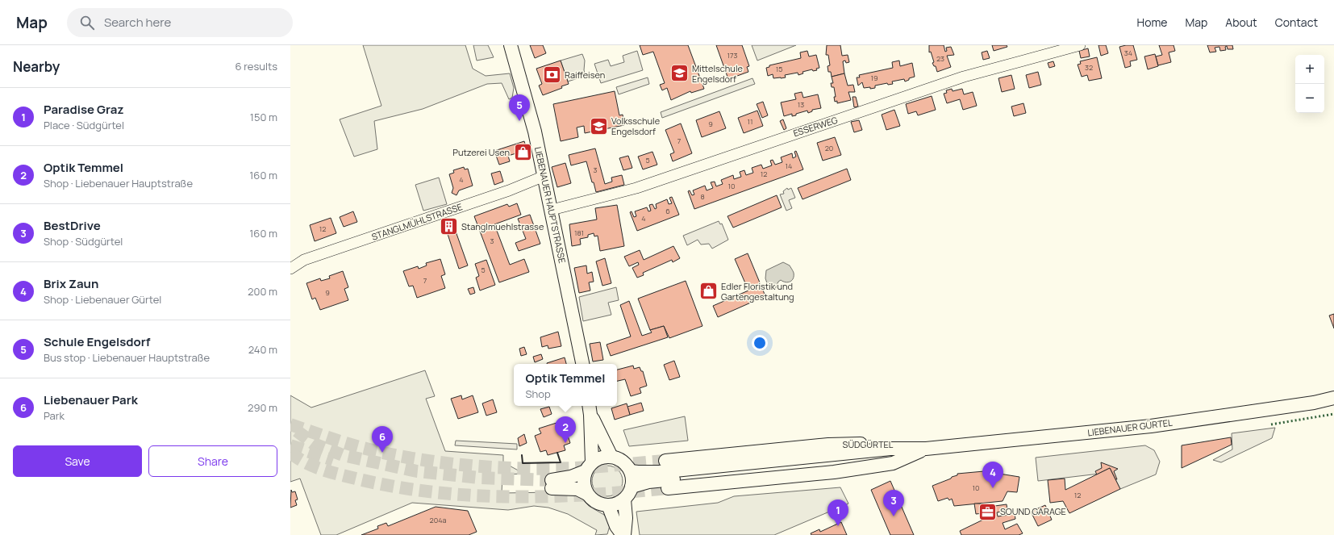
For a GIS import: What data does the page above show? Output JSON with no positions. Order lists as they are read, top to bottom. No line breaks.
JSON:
{"streets":{"main road":["LIEBENAUER HAUPTSTRASSE","LIEBENAUER GÜRTEL","SÜDGÜRTEL"],"street":["ESSERWEG","STANGLMÜHLSTRASSE"]},"crossings":[["ESSERWEG","LIEBENAUER HAUPTSTRASSE"],["LIEBENAUER HAUPTSTRASSE","STANGLMÜHLSTRASSE"],["LIEBENAUER GÜRTEL","SÜDGÜRTEL"]],"places":{"school or university":["Mittelschule Engelsdorf","Volksschule Engelsdorf"],"bank":["Raiffeisen"],"shop":["Putzerei Usen","Edler Floristik und Gartengestaltung"],"building":["Stanglmuehlstrasse"],"office":["SOUND GARAGE"]},"house_numbers":["34","173","23","32","15","19","13","11","9","7","20","5","14","3","12","4","10","8","6","4","12","181","3","5","7","9","10","12","204a"],"page":{"header":"Map","search":"Search here","nav":["Home","Map","About","Contact"],"heading":["Nearby","6 results"],"map_buttons":["+","−"],"list":[{"mark":"1","name":"Paradise Graz","note":"Place · Südgürtel","value":"150 m"},{"mark":"2","name":"Optik Temmel","note":"Shop · Liebenauer Hauptstraße","value":"160 m"},{"mark":"3","name":"BestDrive","note":"Shop · Südgürtel","value":"160 m"},{"mark":"4","name":"Brix Zaun","note":"Shop · Liebenauer Gürtel","value":"200 m"},{"mark":"5","name":"Schule Engelsdorf","note":"Bus stop · Liebenauer Hauptstraße","value":"240 m"},{"mark":"6","name":"Liebenauer Park","note":"Park","value":"290 m"}],"pins":["5","2","6","4","3","1"],"popup":["Optik Temmel","Shop"],"buttons":["Save","Share"]}}
